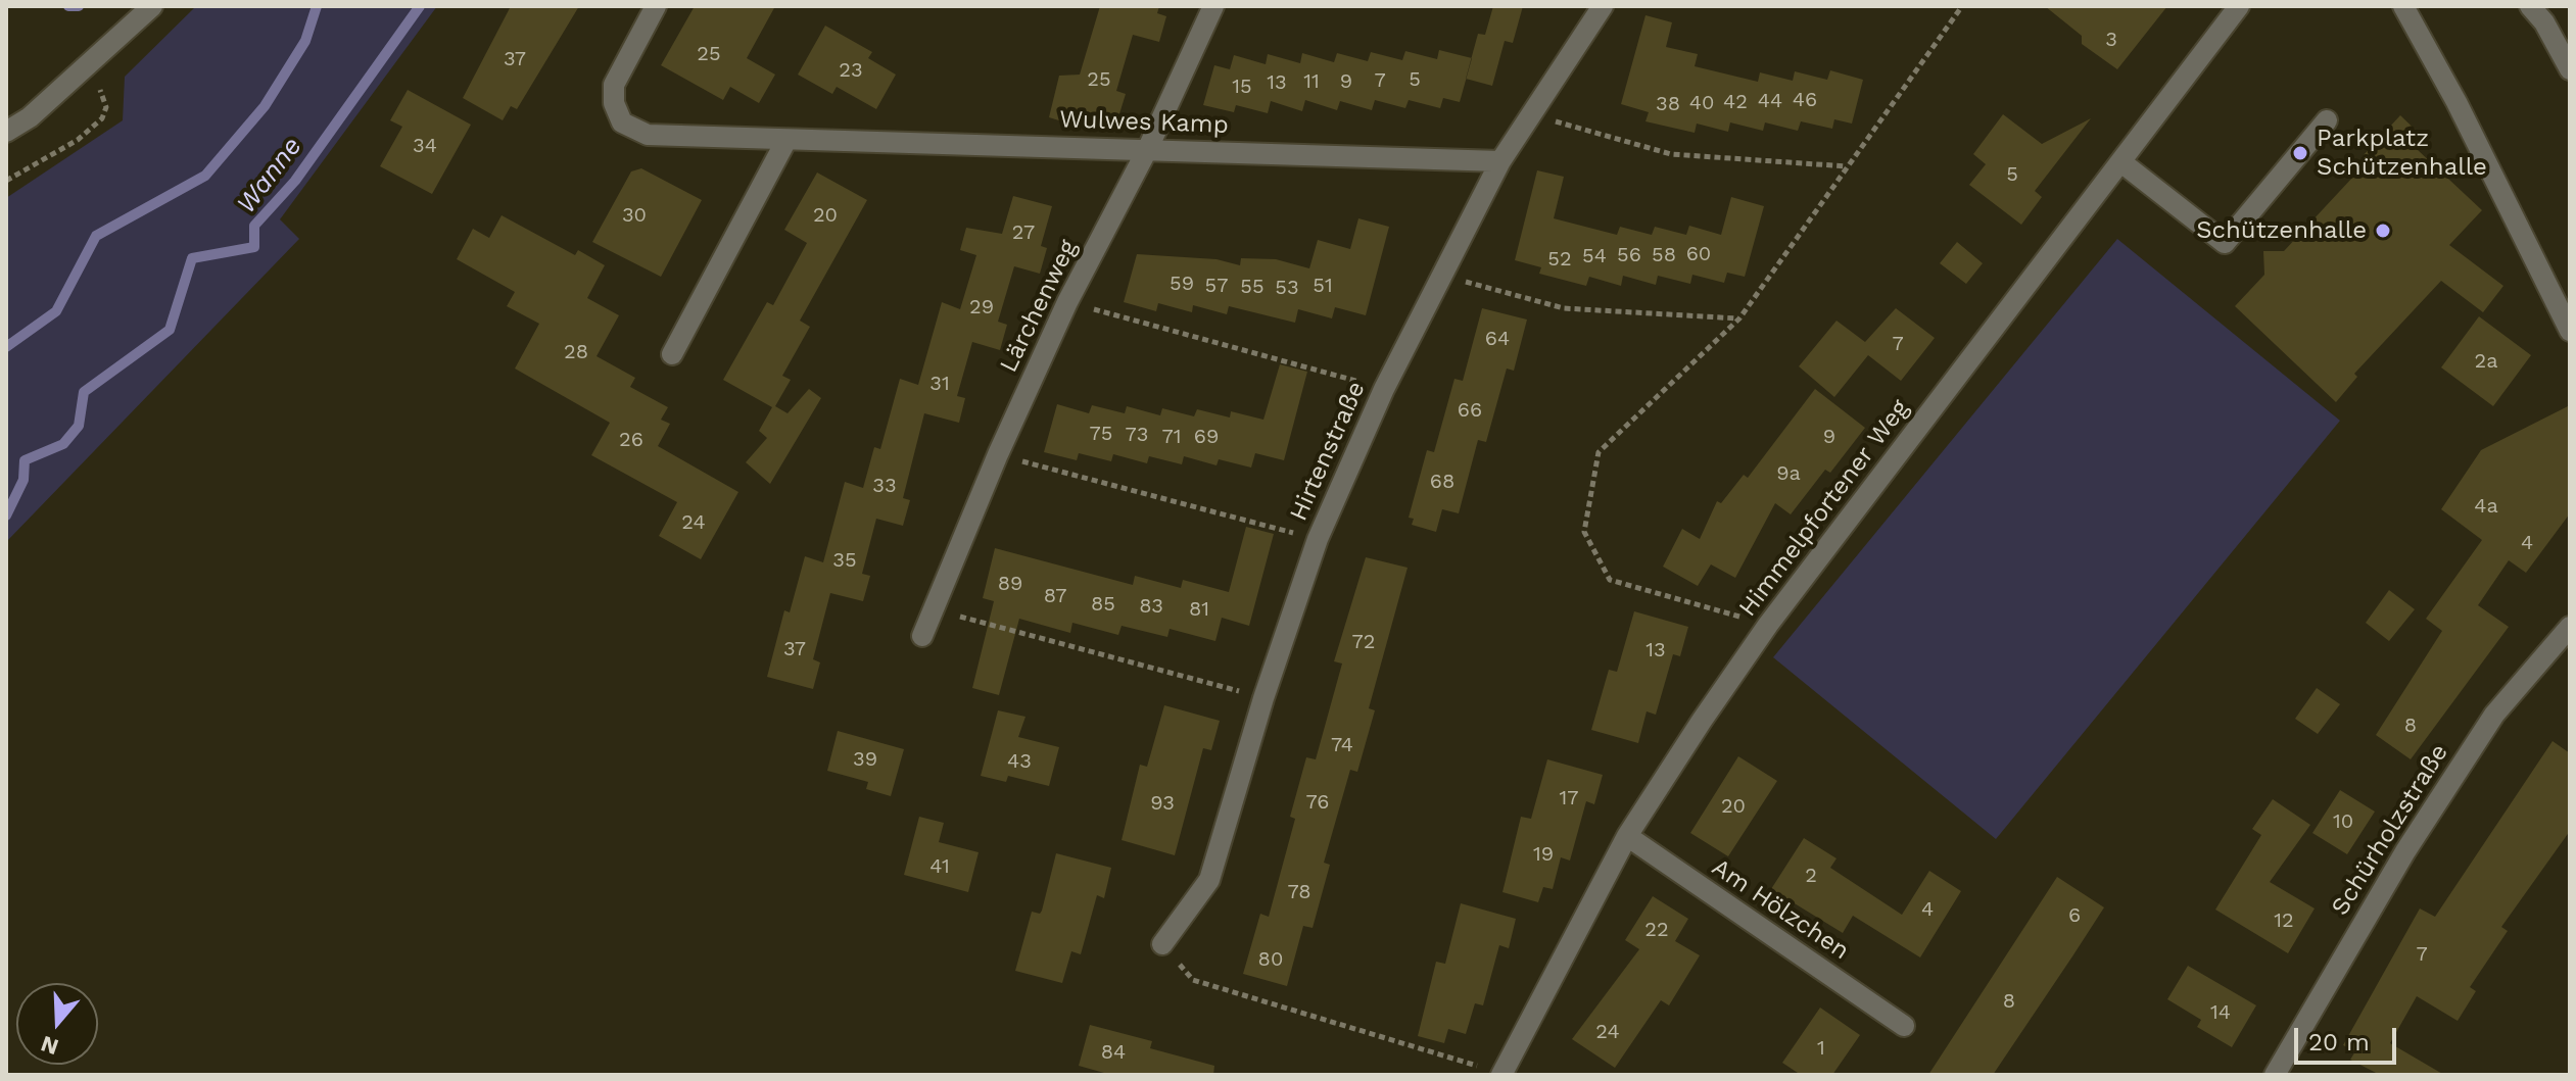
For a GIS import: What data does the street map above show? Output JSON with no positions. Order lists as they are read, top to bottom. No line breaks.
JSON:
{"streets":{"street":["Wulwes Kamp","Lärchenweg","Hirtenstraße","Himmelpfortener Weg","Schürholzstraße","Am Hölzchen"]},"crossings":[["Wulwes Kamp","Lärchenweg"],["Wulwes Kamp","Hirtenstraße"],["Himmelpfortener Weg","Am Hölzchen"]],"water":["Wanne"],"places":["Parkplatz Schützenhalle","Schützenhalle"],"house_numbers":["3","25","37","23","25","5","7","11","9","13","15","46","44","42","40","38","34","5","30","20","27","60","56","58","54","52","59","57","51","55","53","29","64","7","28","2a","31","66","75","73","71","69","9","26","9a","68","33","4a","24","4","35","89","87","85","83","81","72","37","13","8","74","39","43","17","76","93","20","10","19","41","2","78","4","6","12","22","7","80","8","14","24","1","84"],"scale_bar":"20 m","north":"bottom"}
